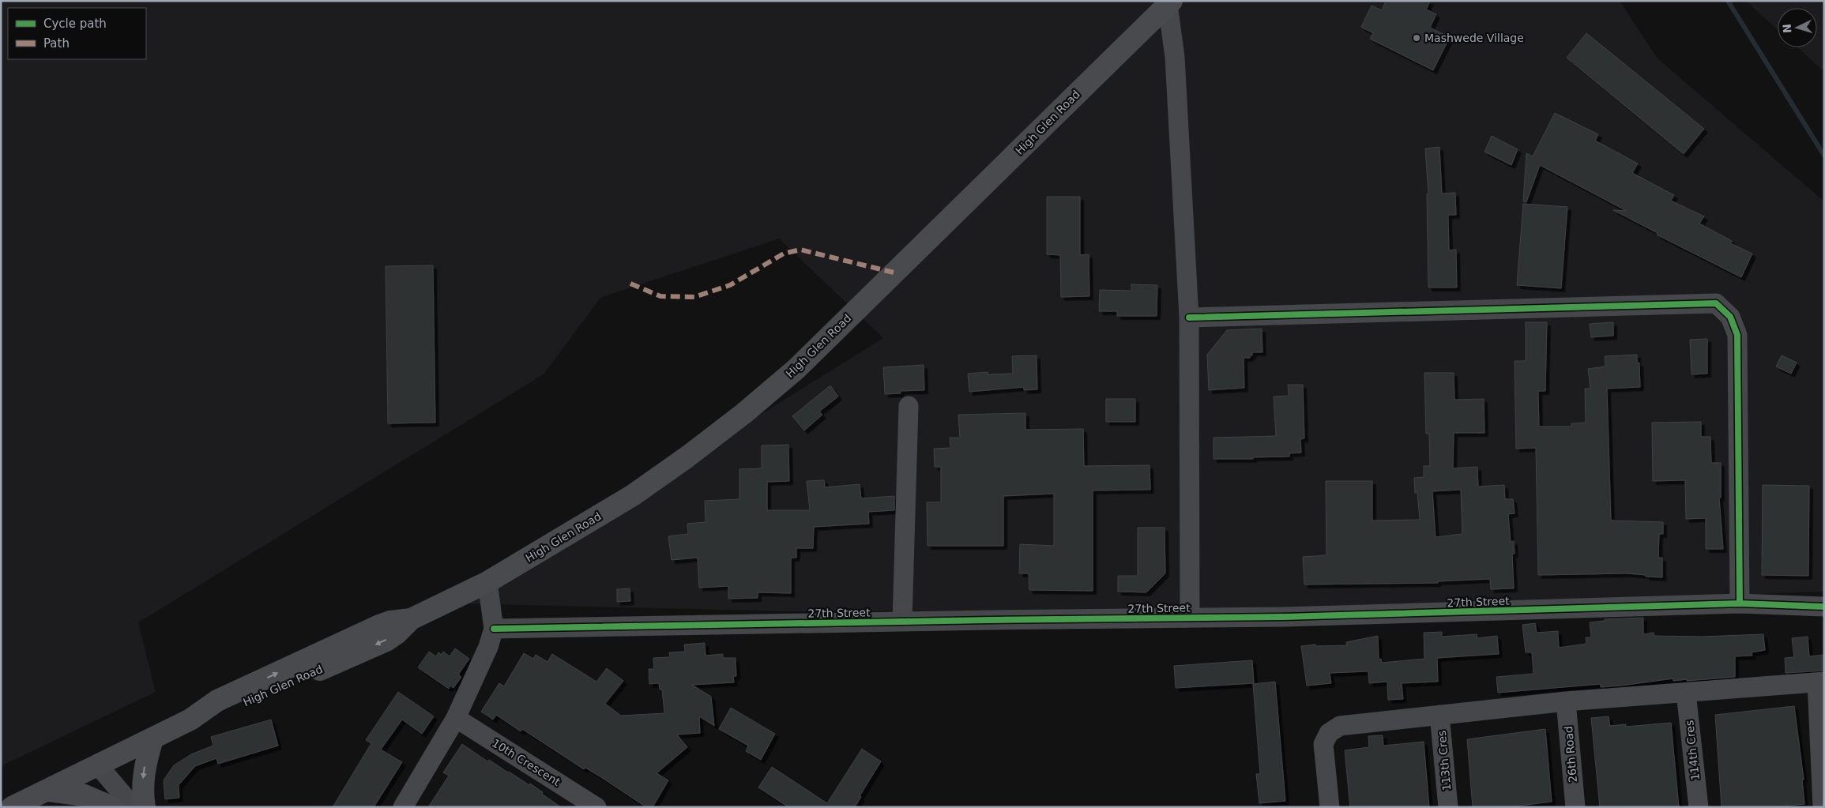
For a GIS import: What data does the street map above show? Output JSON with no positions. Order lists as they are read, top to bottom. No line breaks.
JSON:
{"streets":{"main road":["High Glen Road"],"street":["27th Street","114th Cres","26th Road","113th Cres","10th Crescent"]},"places":["Mashwede Village"],"legend":["Cycle path","Path"],"north":"left"}
